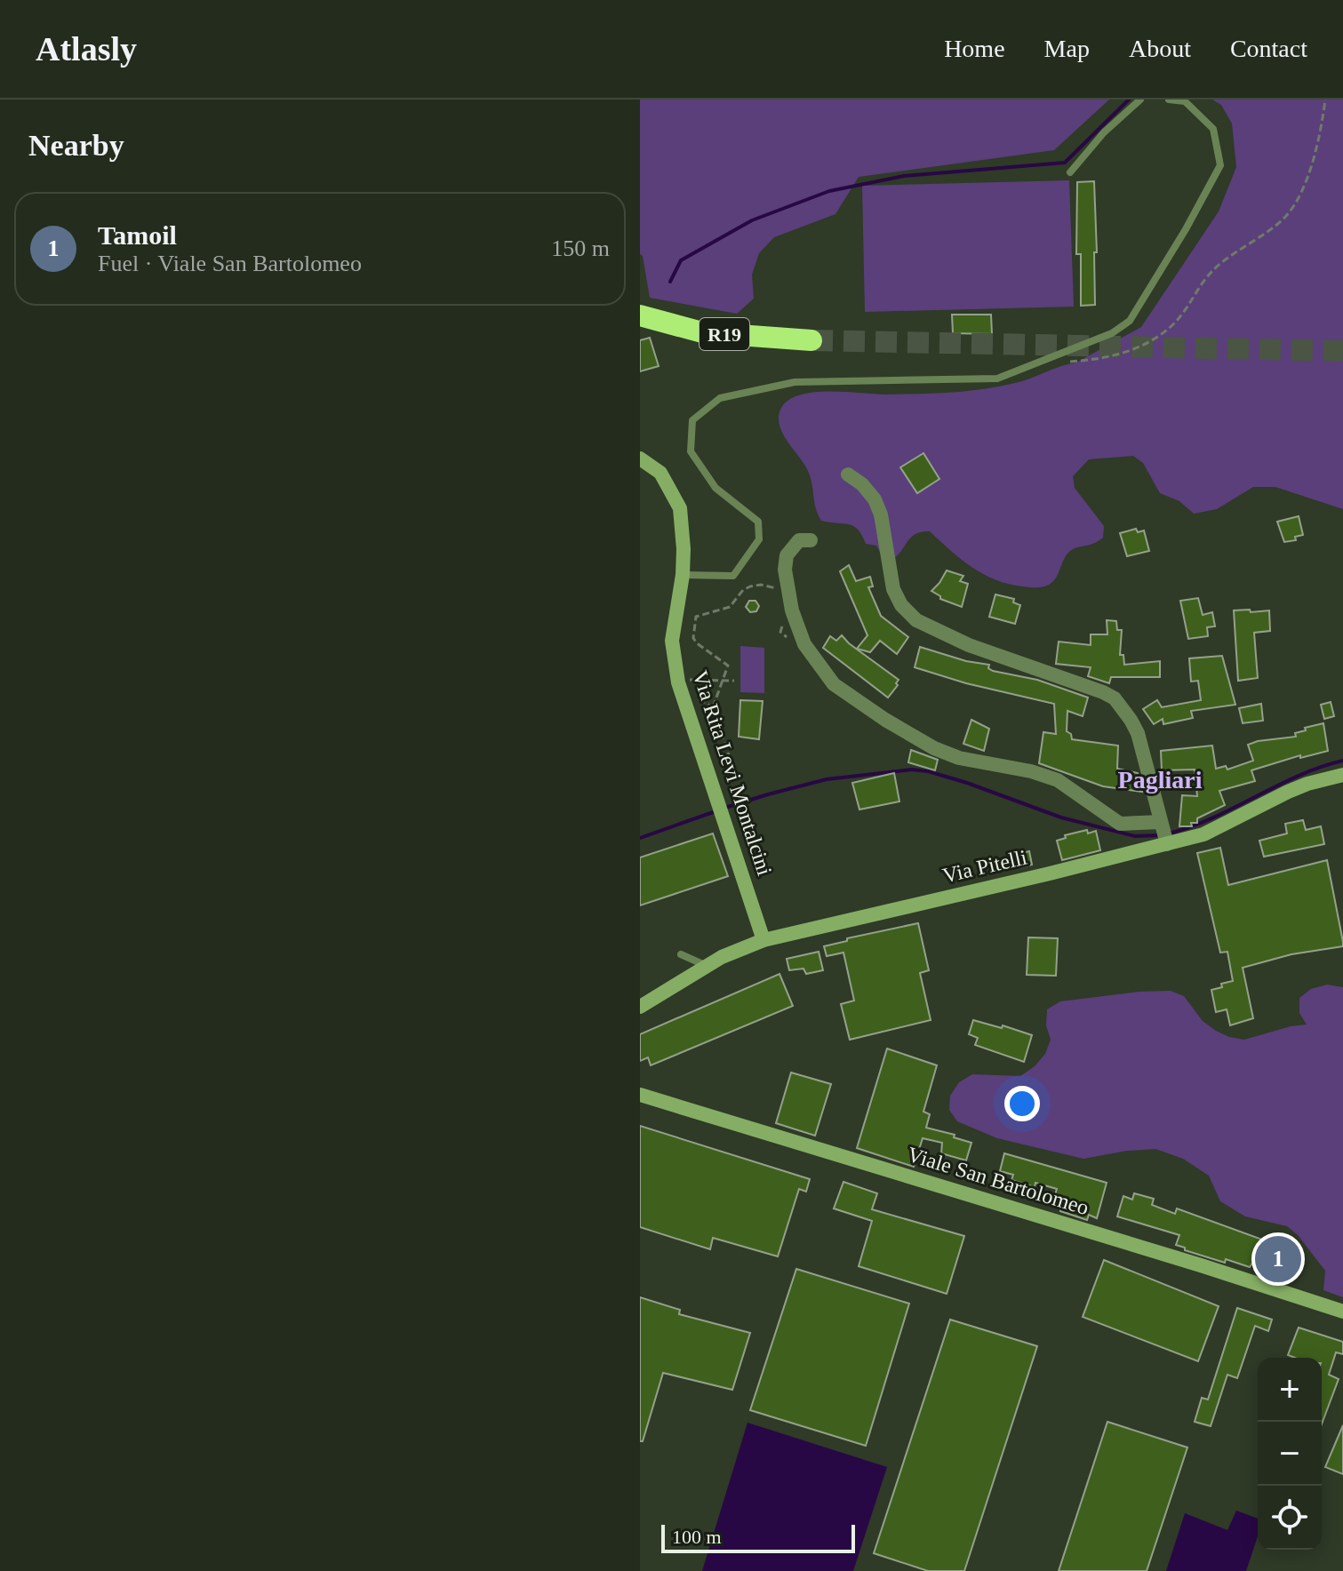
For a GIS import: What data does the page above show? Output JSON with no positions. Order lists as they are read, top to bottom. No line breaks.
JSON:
{"streets":{"highway":["R19"],"main road":["Via Rita Levi Montalcini","Via Pitelli","Viale San Bartolomeo"]},"crossings":[["Via Rita Levi Montalcini","Via Pitelli"]],"districts":["Pagliari"],"scale_bar":"100 m","page":{"header":"Atlasly","nav":["Home","Map","About","Contact"],"heading":"Nearby","list":[{"mark":"1","name":"Tamoil","note":"Fuel · Viale San Bartolomeo","value":"150 m"}],"pins":"1","map_buttons":["+","−"],"scale":"100 m"}}
